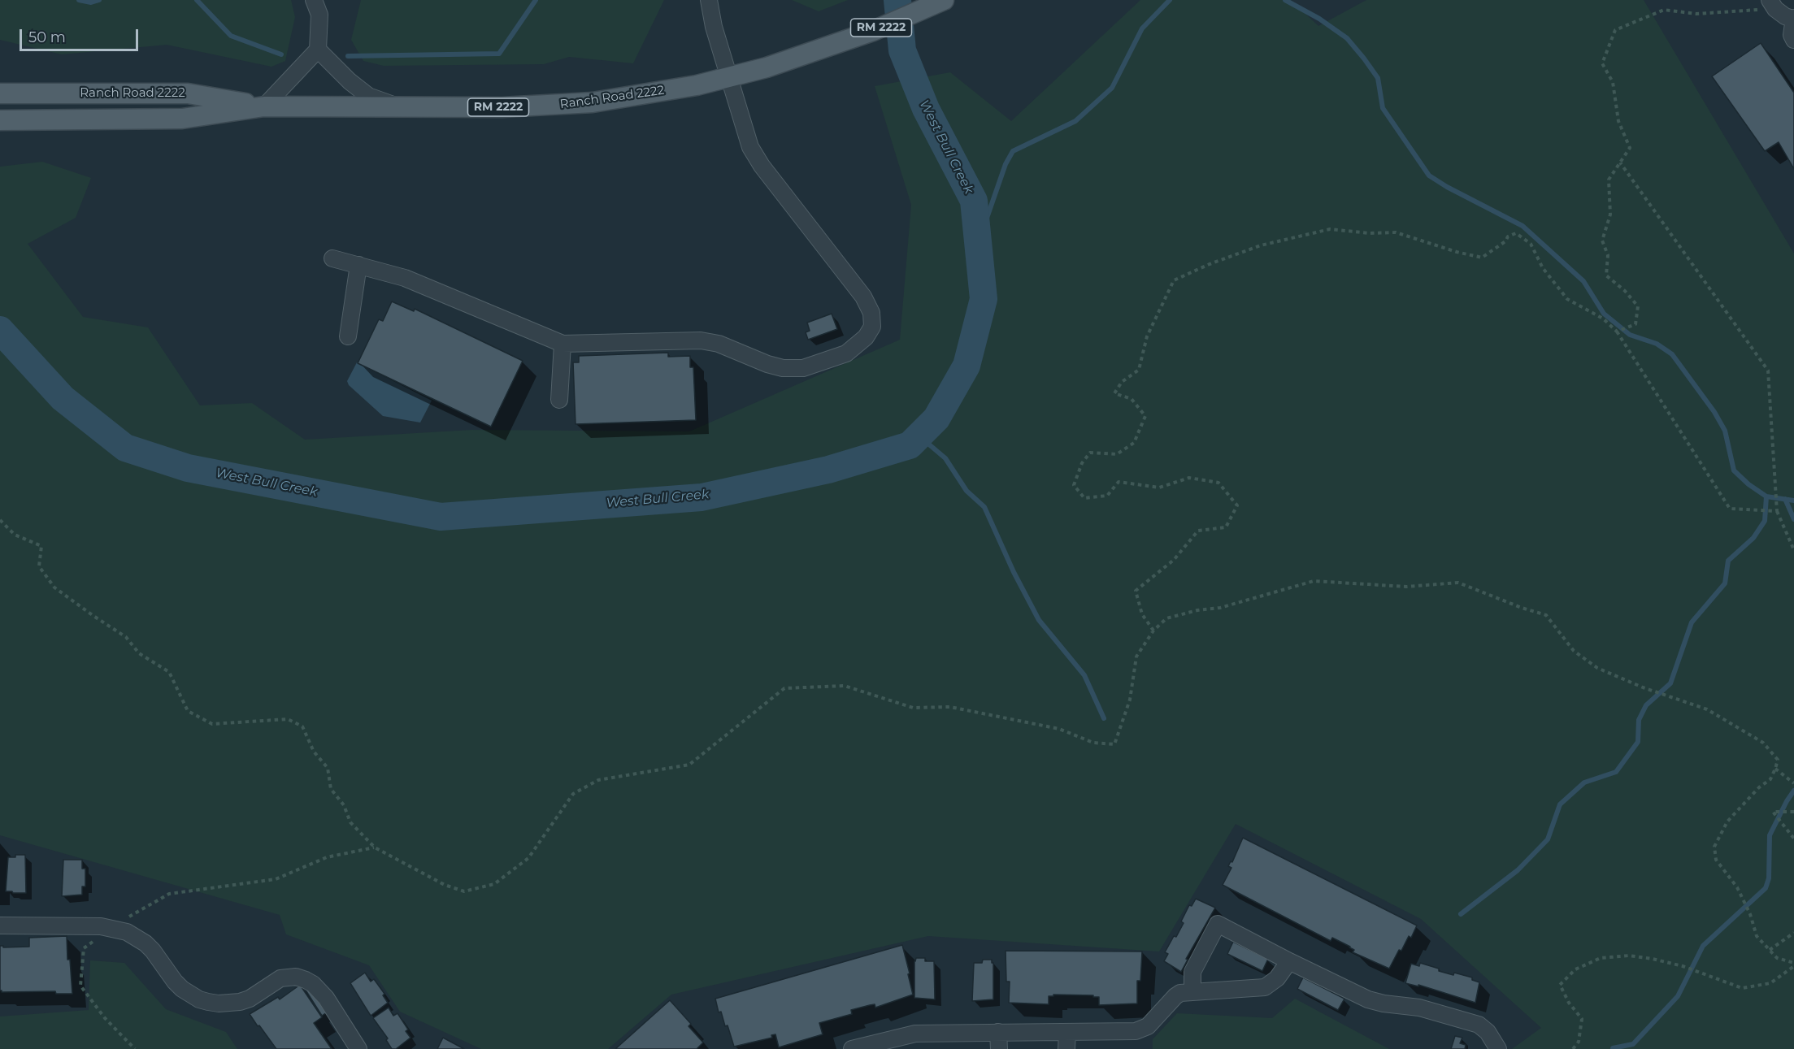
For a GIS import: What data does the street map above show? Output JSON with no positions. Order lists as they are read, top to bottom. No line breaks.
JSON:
{"streets":{"main road":["RM 2222","Ranch Road 2222"]},"water":["West Bull Creek"],"scale_bar":"50 m"}
